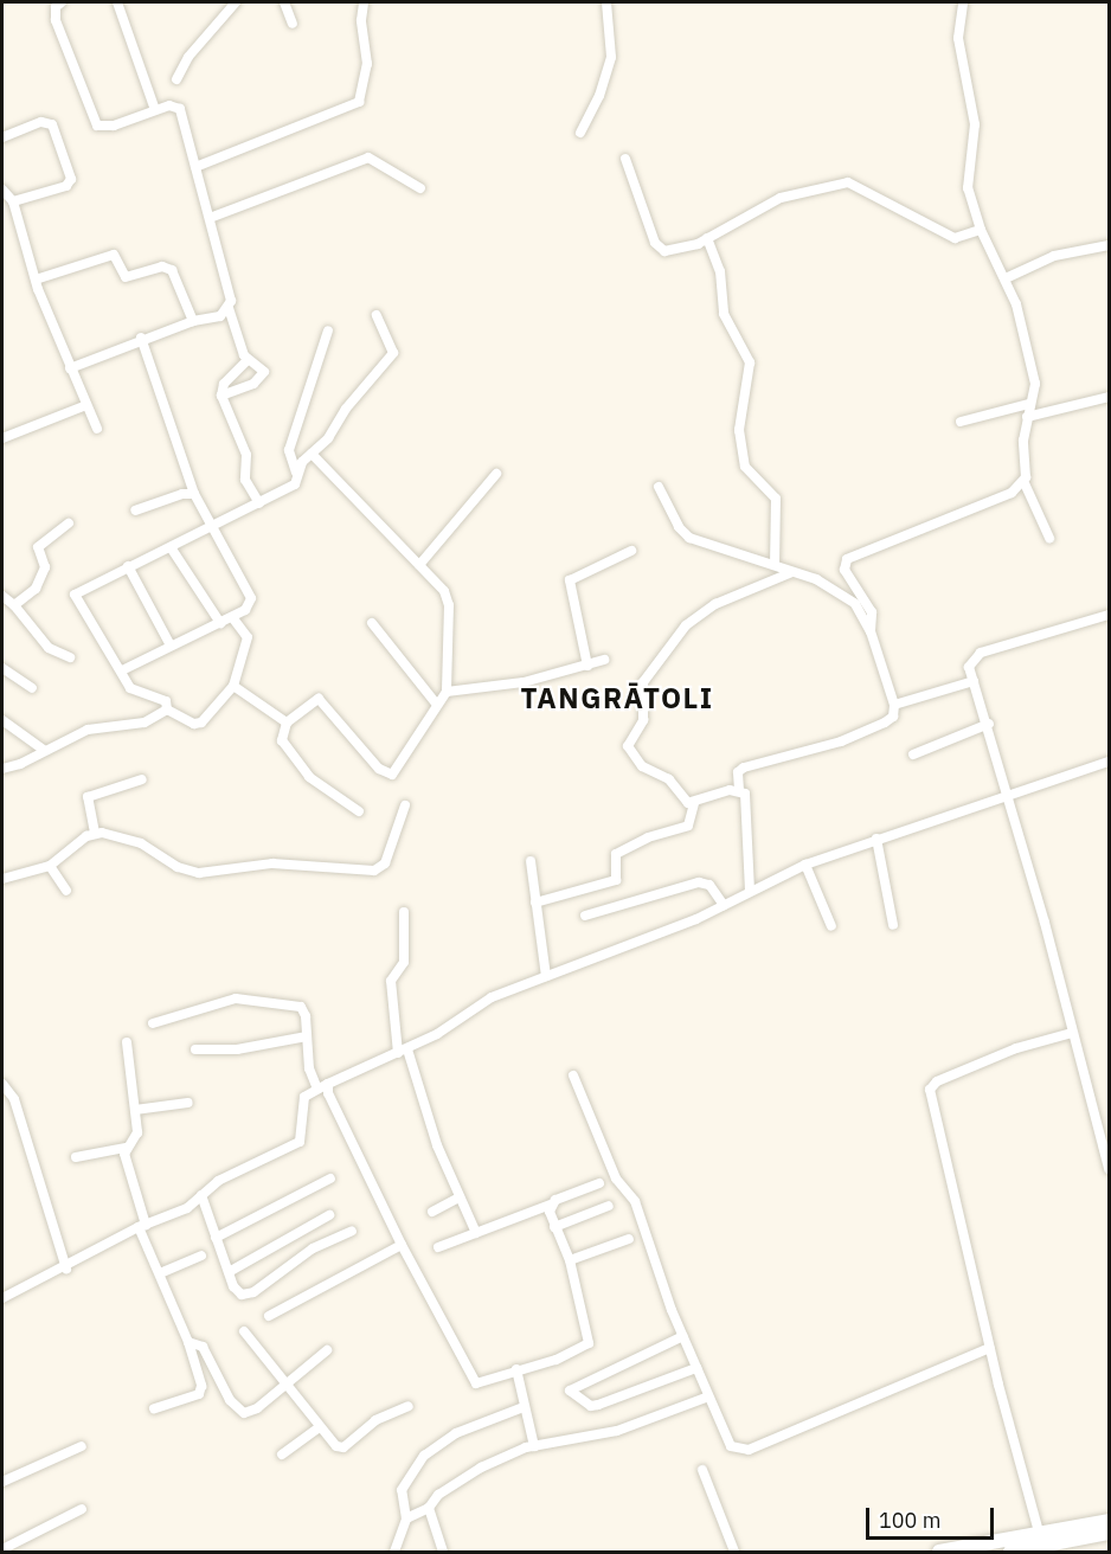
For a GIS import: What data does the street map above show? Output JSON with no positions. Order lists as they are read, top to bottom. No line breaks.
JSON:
{"districts":["TANGRĀTOLI"],"scale_bar":"100 m"}
